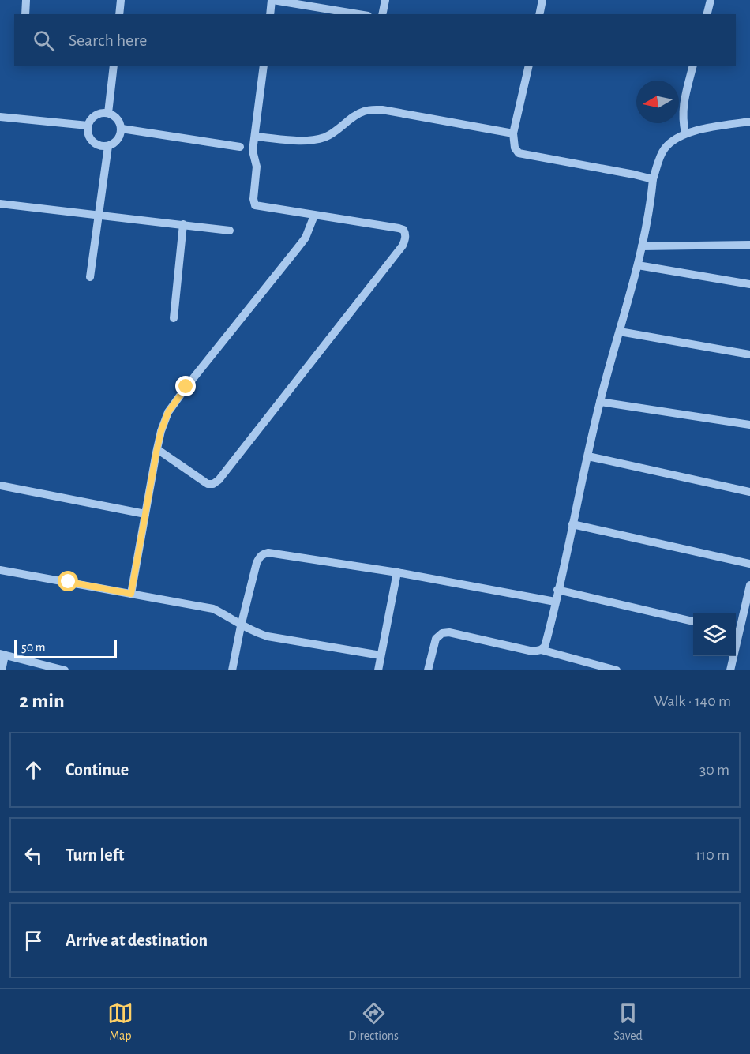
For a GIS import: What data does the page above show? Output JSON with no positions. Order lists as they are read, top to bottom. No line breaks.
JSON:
{"scale_bar":"50 m","north":"left","page":{"search":"Search here","scale":"50 m","heading":["2 min","Walk · 140 m"],"list":[["Continue","30 m"],["Turn left","110 m"],"Arrive at destination"],"nav":["Map","Directions","Saved"]}}
